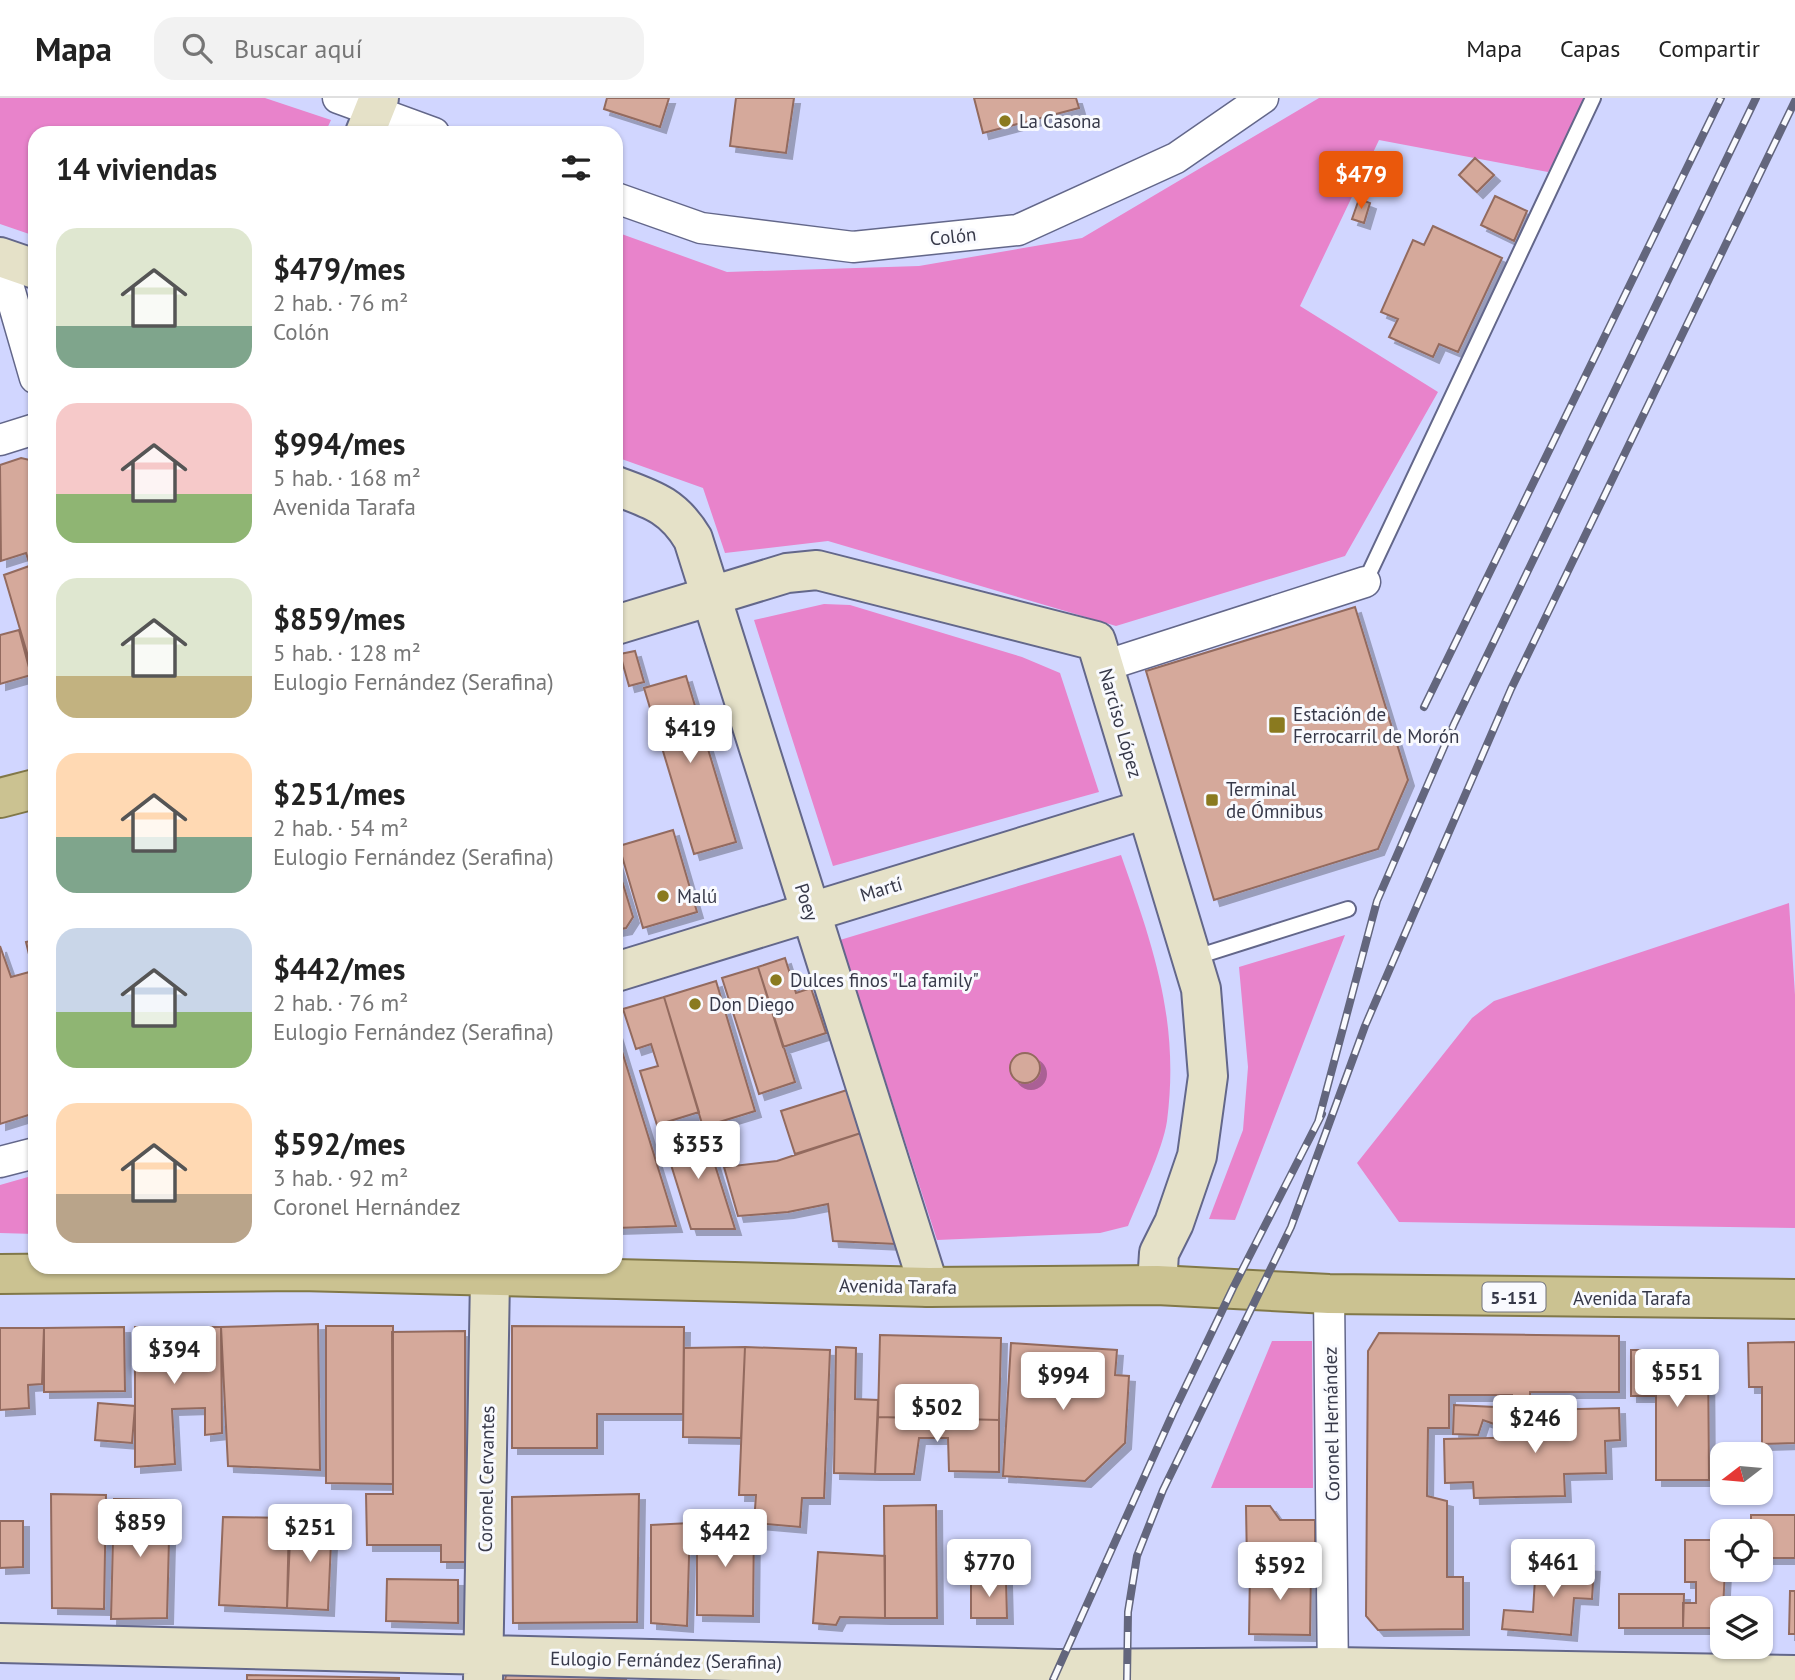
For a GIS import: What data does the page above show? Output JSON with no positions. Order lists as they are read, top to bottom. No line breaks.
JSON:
{"streets":{"main road":["Avenida Tarafa","5-151"],"street":["Colón","Narciso López","Martí","Poey","Coronel Hernández","Coronel Cervantes","Eulogio Fernández (Serafina)"]},"crossings":[["Narciso López","Martí"],["Narciso López","Poey"],["Narciso López","Avenida Tarafa"],["Martí","Poey"],["Poey","Avenida Tarafa"],["Avenida Tarafa","Coronel Hernández"],["Avenida Tarafa","Coronel Cervantes"],["Coronel Hernández","Eulogio Fernández (Serafina)"],["Coronel Cervantes","Eulogio Fernández (Serafina)"]],"places":{"other":["La Casona","Malú","Dulces finos \"La family\"","Don Diego"],"transit":["Estación de Ferrocarril de Morón","Terminal de Ómnibus"]},"north":"left","page":{"header":"Mapa","search":"Buscar aquí","nav":["Mapa","Capas","Compartir"],"heading":"14 viviendas","price":["$479","$419","$353","$394","$551","$994","$502","$246","$859","$251","$442","$770","$461","$592"],"list":[{"name":"$479/mes","note":"2 hab. · 76 m² · Colón"},{"name":"$994/mes","note":"5 hab. · 168 m² · Avenida Tarafa"},{"name":"$859/mes","note":"5 hab. · 128 m² · Eulogio Fernández (Serafina)"},{"name":"$251/mes","note":"2 hab. · 54 m² · Eulogio Fernández (Serafina)"},{"name":"$442/mes","note":"2 hab. · 76 m² · Eulogio Fernández (Serafina)"},{"name":"$592/mes","note":"3 hab. · 92 m² · Coronel Hernández"}]}}
